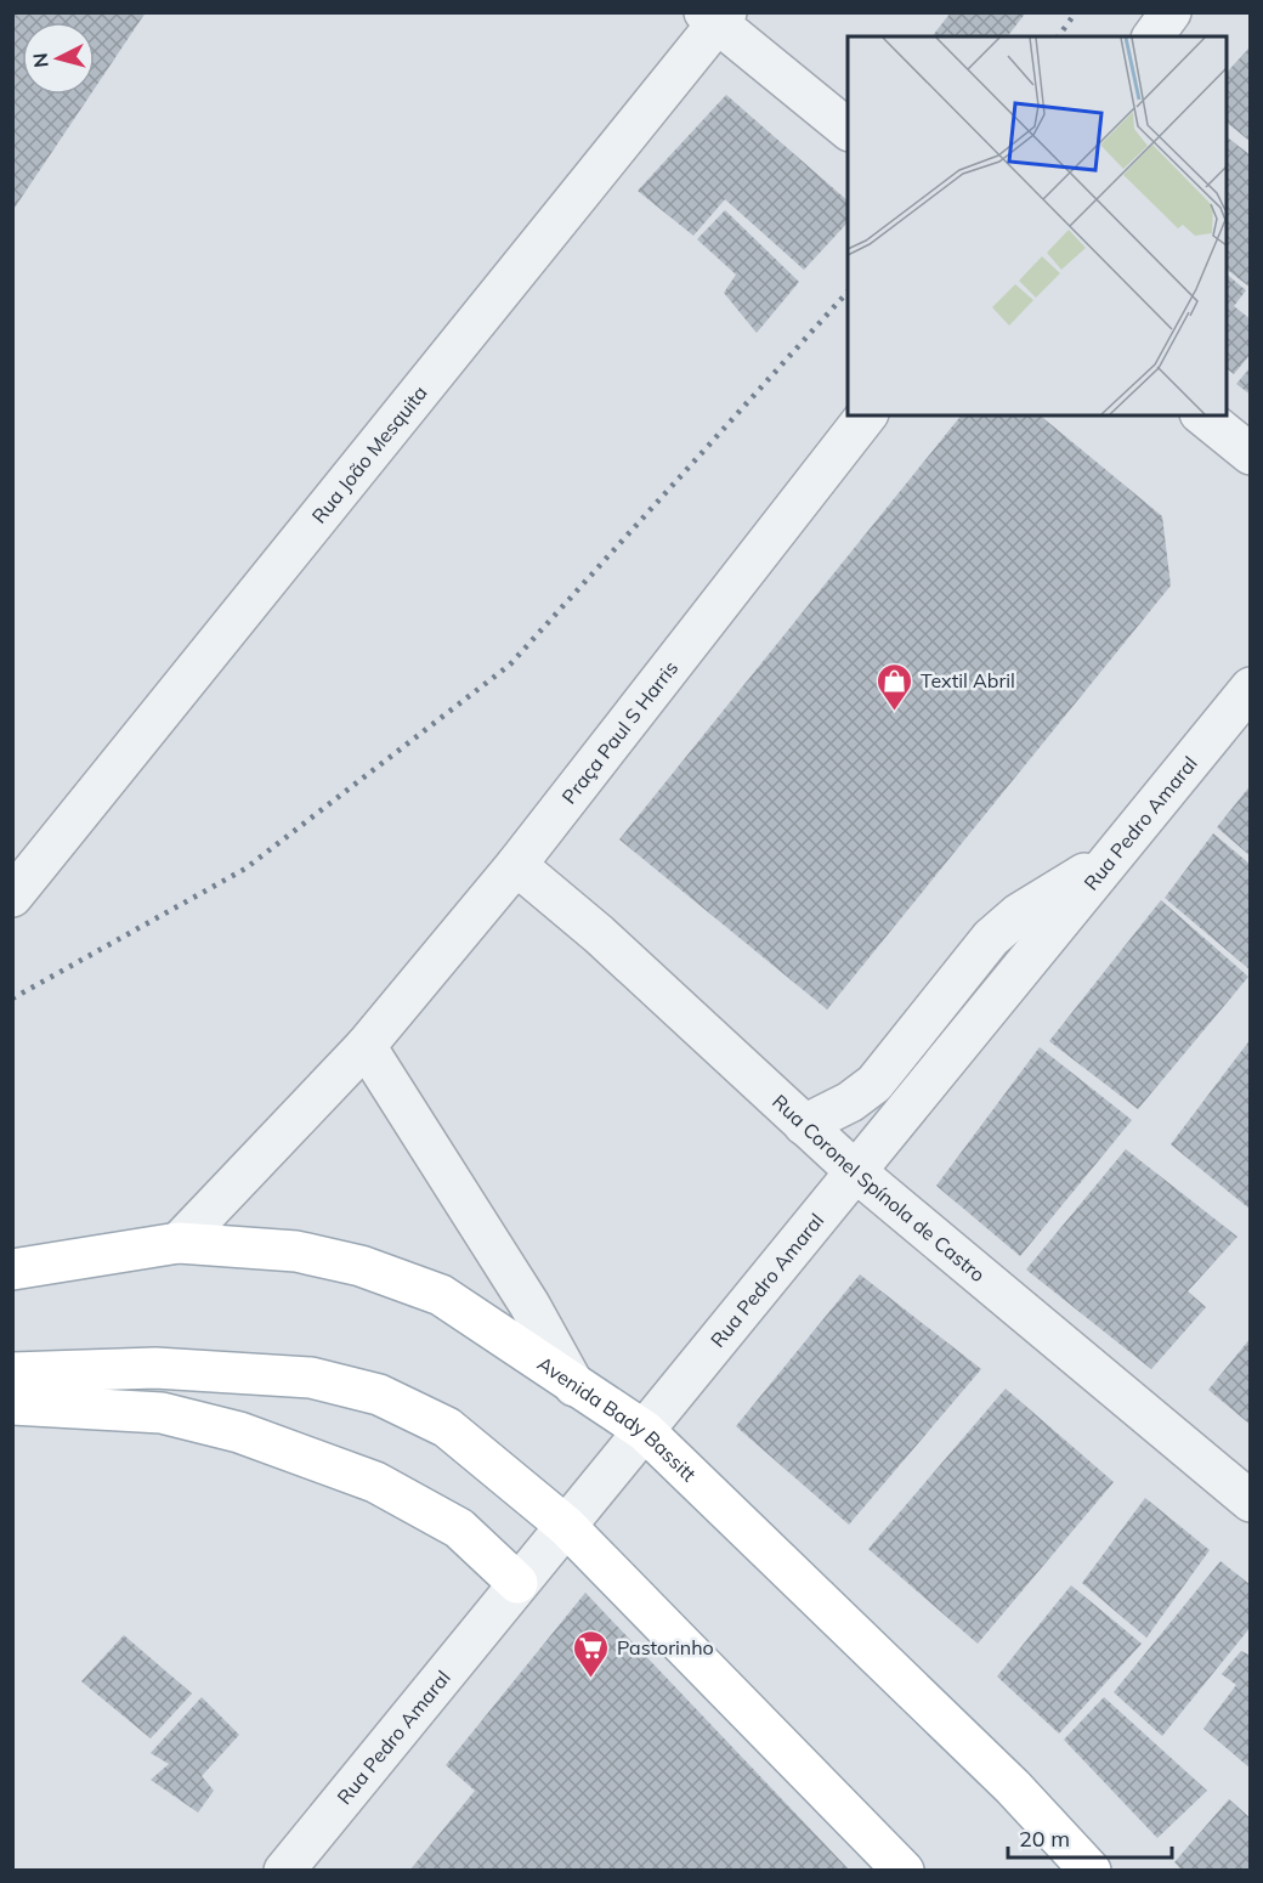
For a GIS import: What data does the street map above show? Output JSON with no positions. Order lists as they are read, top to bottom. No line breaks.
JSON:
{"streets":{"main road":["Avenida Bady Bassitt"],"street":["Rua João Mesquita","Praça Paul S Harris","Rua Pedro Amaral","Rua Coronel Spínola de Castro"]},"crossings":[["Praça Paul S Harris","Rua Coronel Spínola de Castro"],["Praça Paul S Harris","Avenida Bady Bassitt"],["Rua Pedro Amaral","Rua Coronel Spínola de Castro"],["Rua Pedro Amaral","Avenida Bady Bassitt"]],"places":{"shop":["Textil Abril"],"supermarket":["Pastorinho"]},"scale_bar":"20 m","north":"left"}
